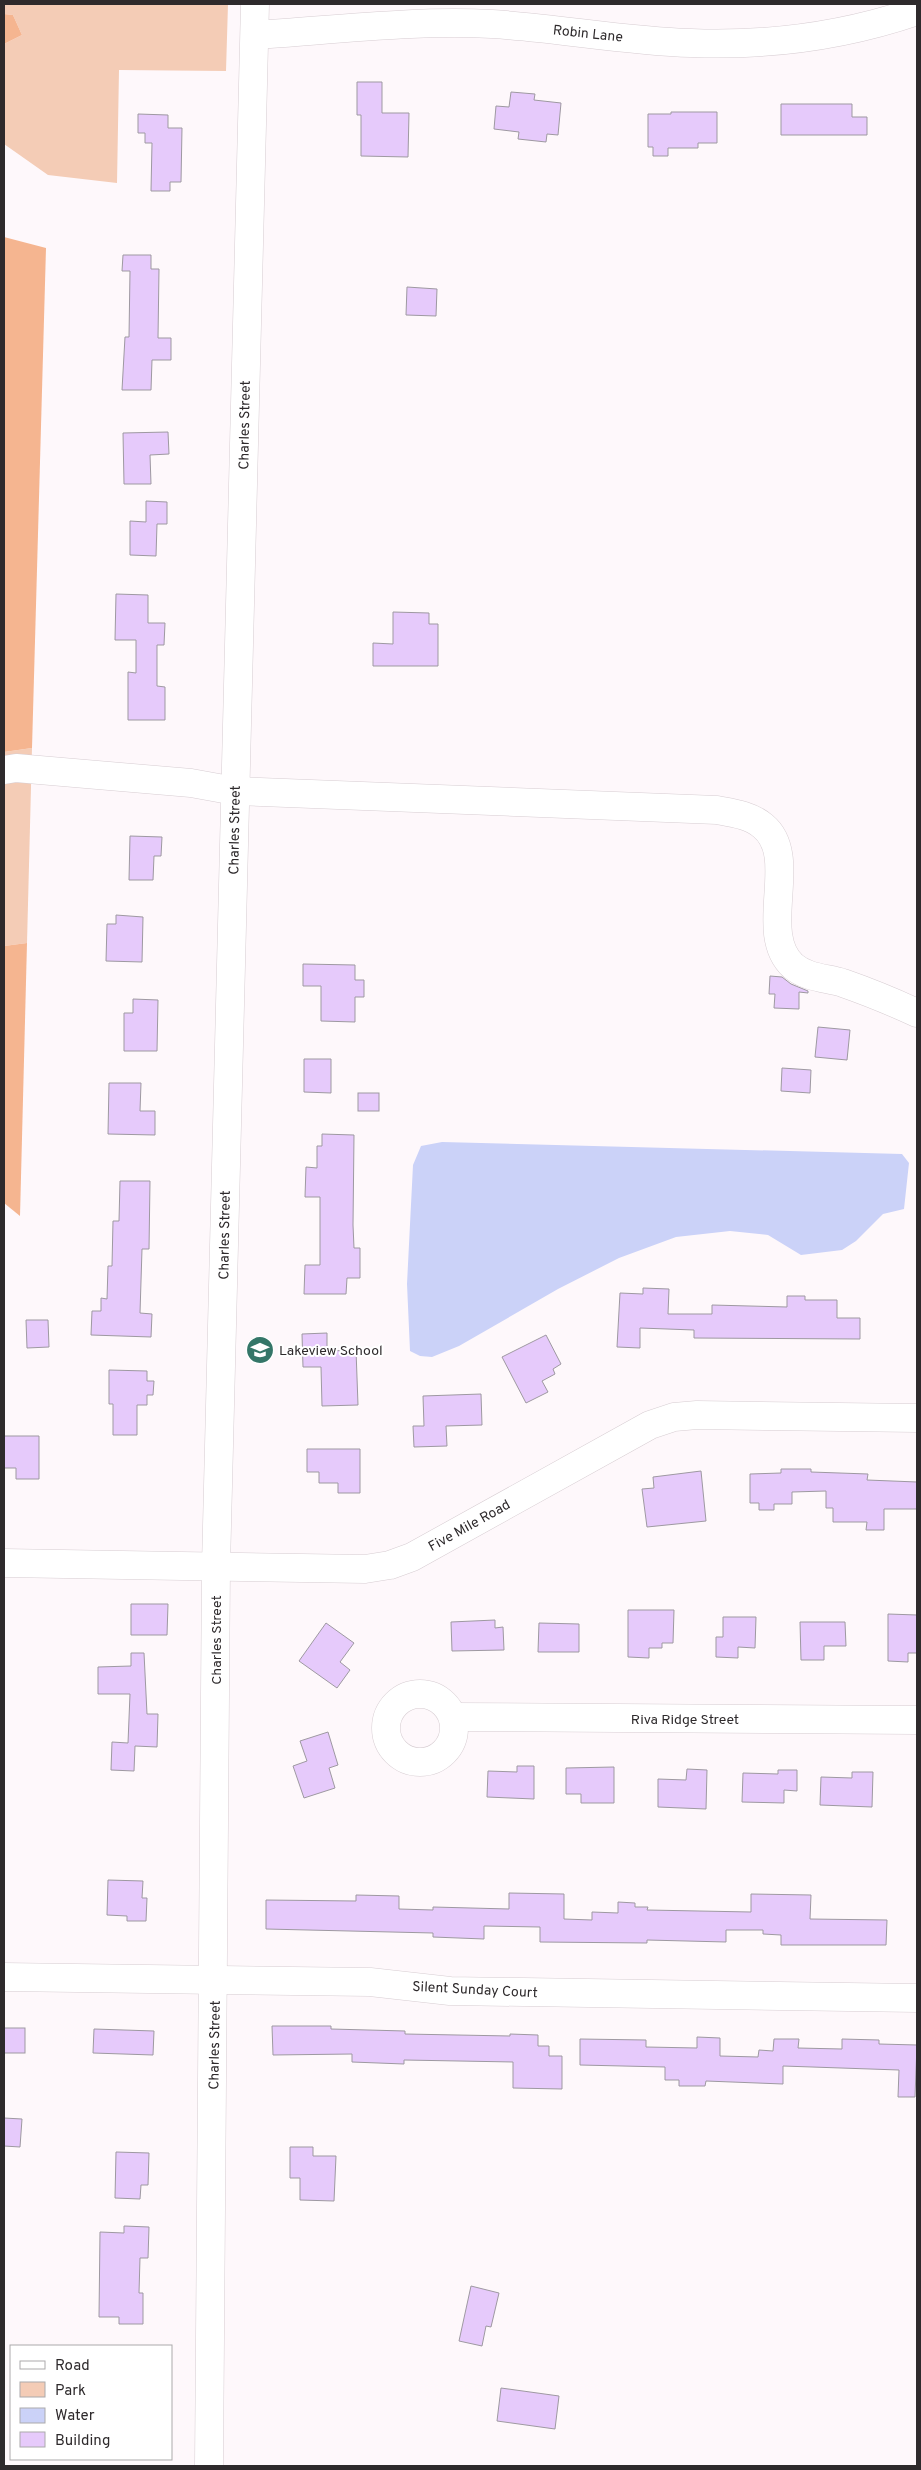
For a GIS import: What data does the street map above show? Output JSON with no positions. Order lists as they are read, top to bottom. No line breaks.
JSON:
{"streets":{"street":["Robin Lane","Charles Street","Five Mile Road","Riva Ridge Street","Silent Sunday Court"]},"crossings":[["Robin Lane","Charles Street"],["Charles Street","Five Mile Road"],["Charles Street","Silent Sunday Court"]],"places":{"school or university":["Lakeview School"]},"legend":["Road","Park","Water","Building"]}
